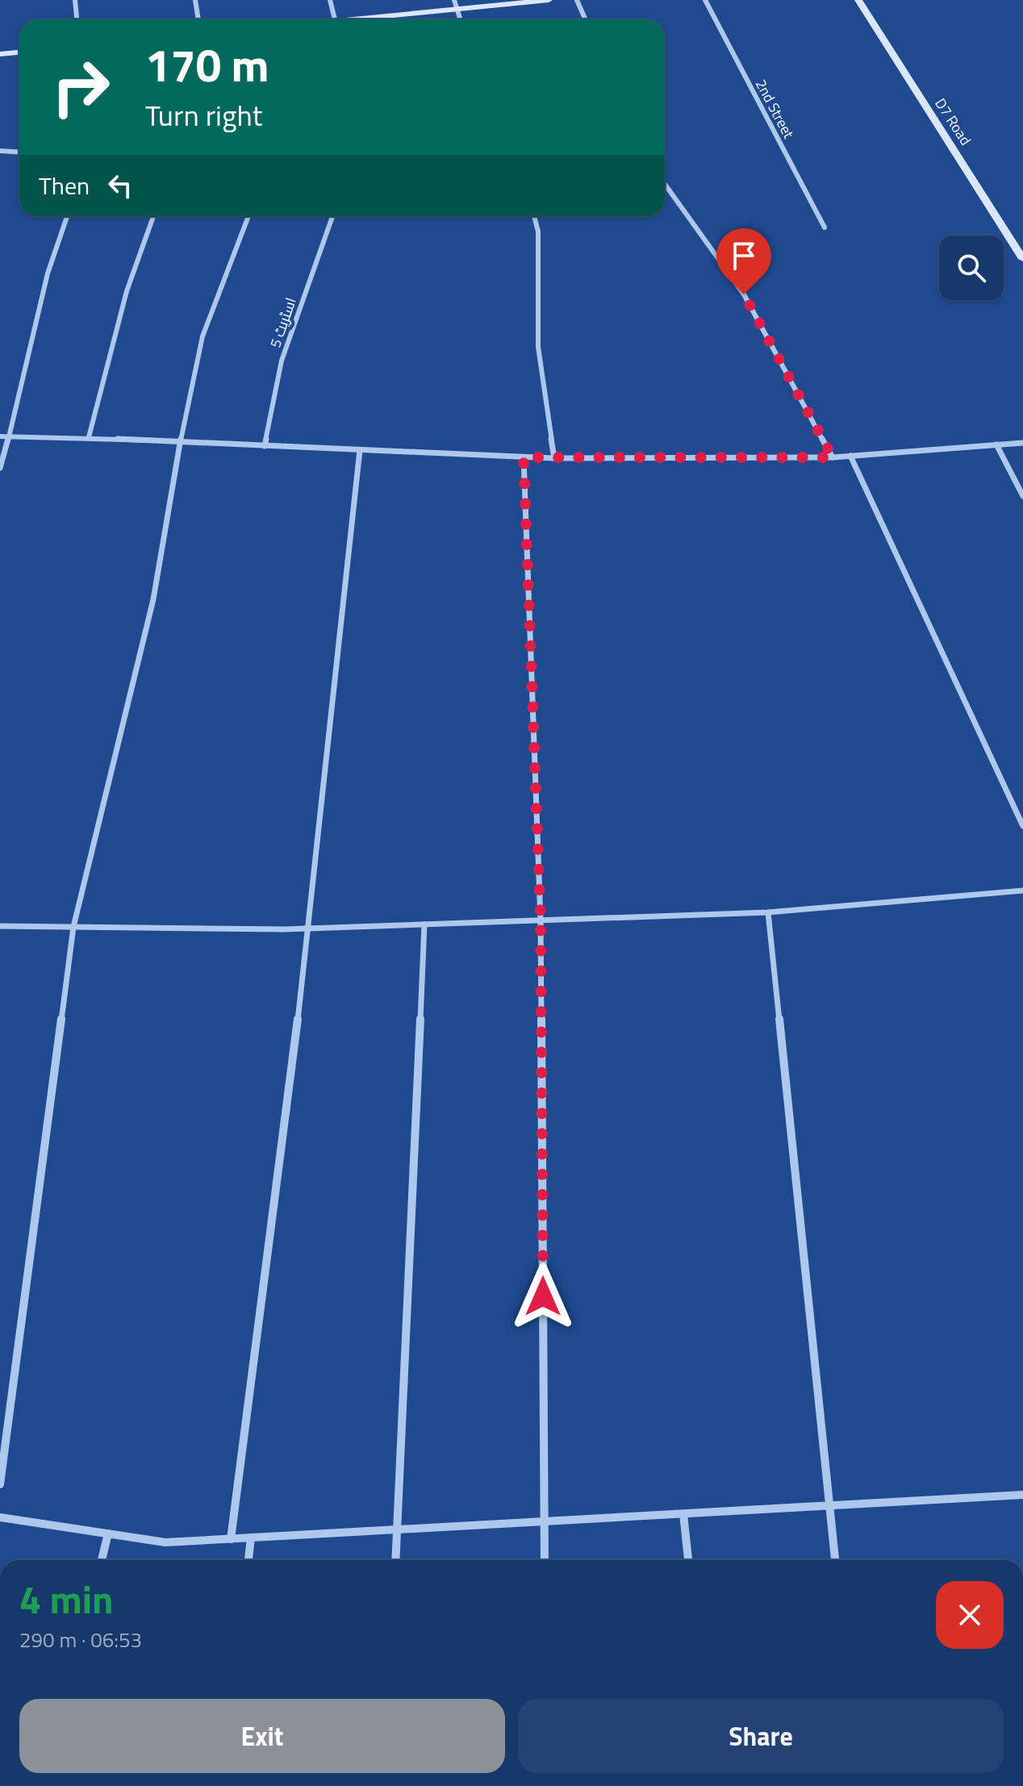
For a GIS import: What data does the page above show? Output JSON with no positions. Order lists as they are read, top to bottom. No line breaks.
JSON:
{"streets":{"street":["2nd Street","D7 Road","اسٹریٹ 5"]},"page":{"turn":["170 m","Turn right"],"then":"Then","heading":["4 min","290 m · 06:53"],"buttons":["Exit","Share"]}}
